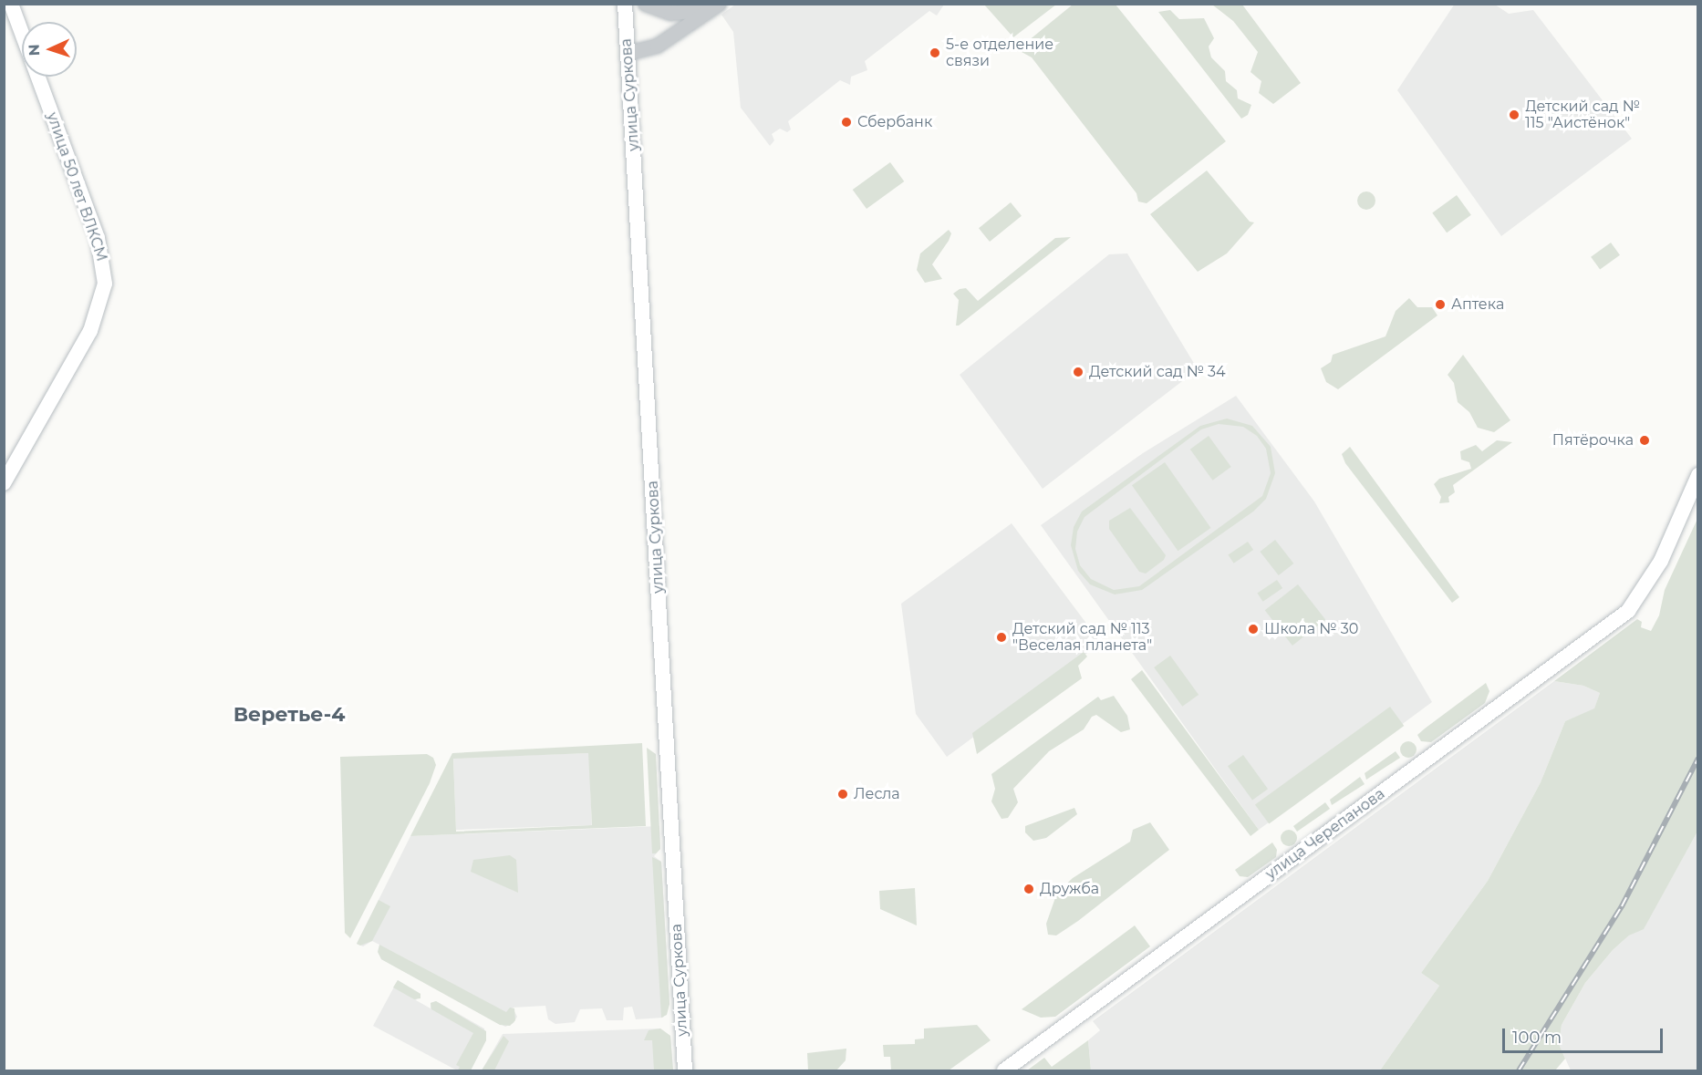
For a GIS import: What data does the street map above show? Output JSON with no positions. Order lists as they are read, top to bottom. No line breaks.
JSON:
{"streets":{"main road":["улица Суркова","улица 50 лет ВЛКСМ","улица Черепанова"]},"districts":["Веретье-4"],"places":["5-е отделение связи","Детский сад № 115 \"Аистёнок\"","Сбербанк","Аптека","Детский сад № 34","Пятёрочка","Школа № 30","Детский сад № 113 \"Веселая планета\"","Лесла","Дружба"],"scale_bar":"100 m","north":"left"}
